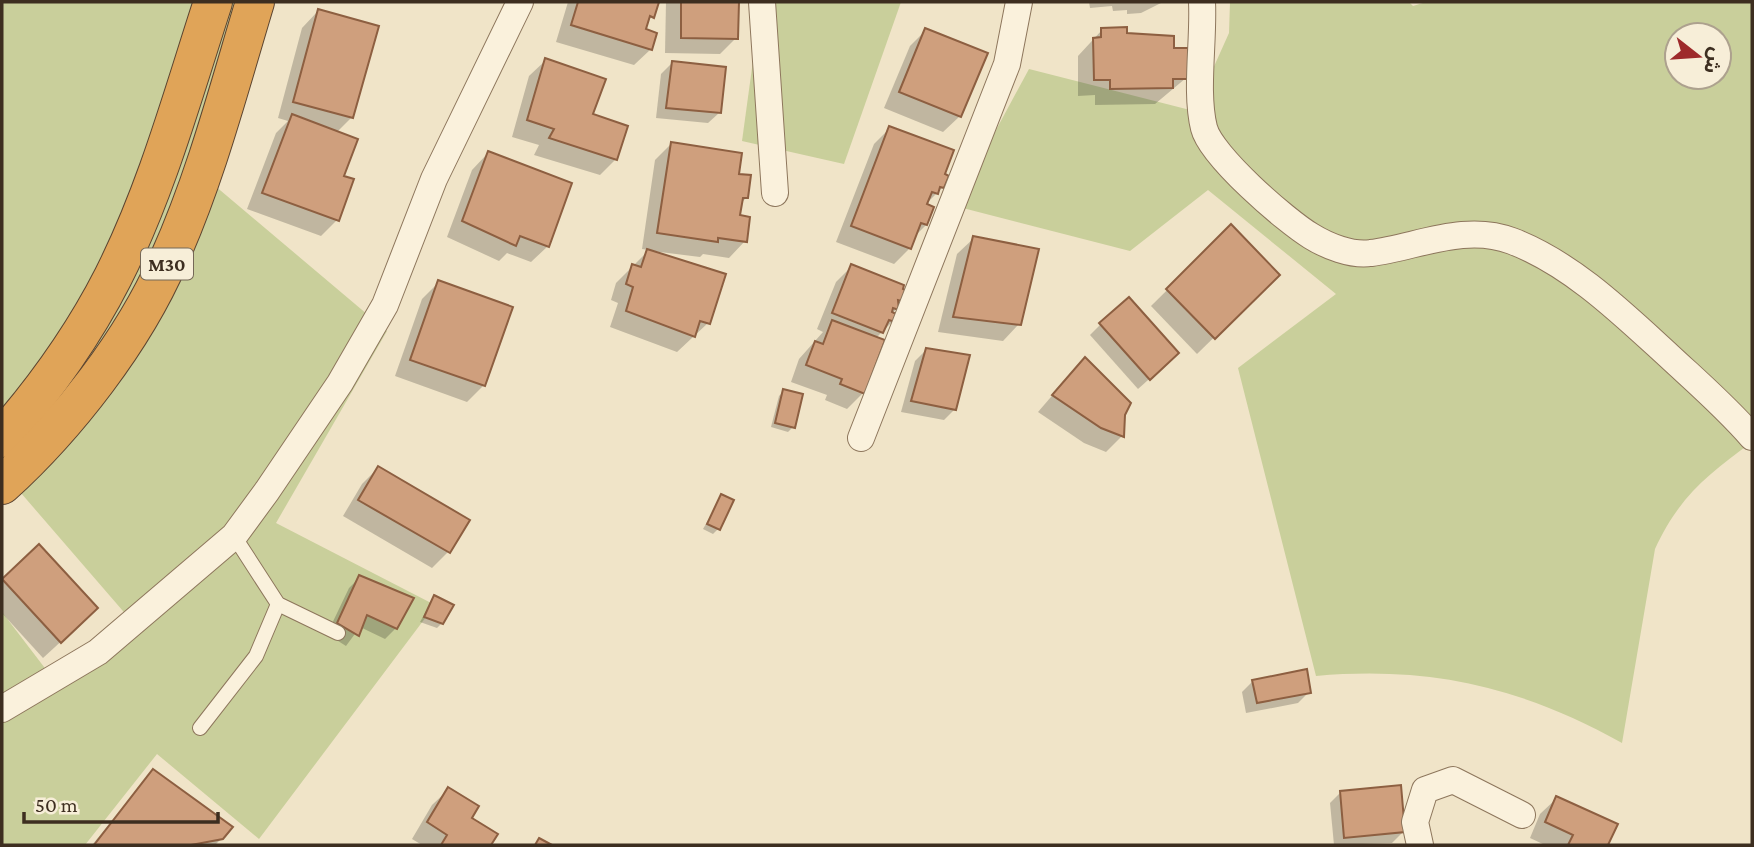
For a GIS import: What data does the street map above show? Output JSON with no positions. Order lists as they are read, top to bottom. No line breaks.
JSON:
{"streets":{"highway":["M30"]},"scale_bar":"50 m","north":"right"}
